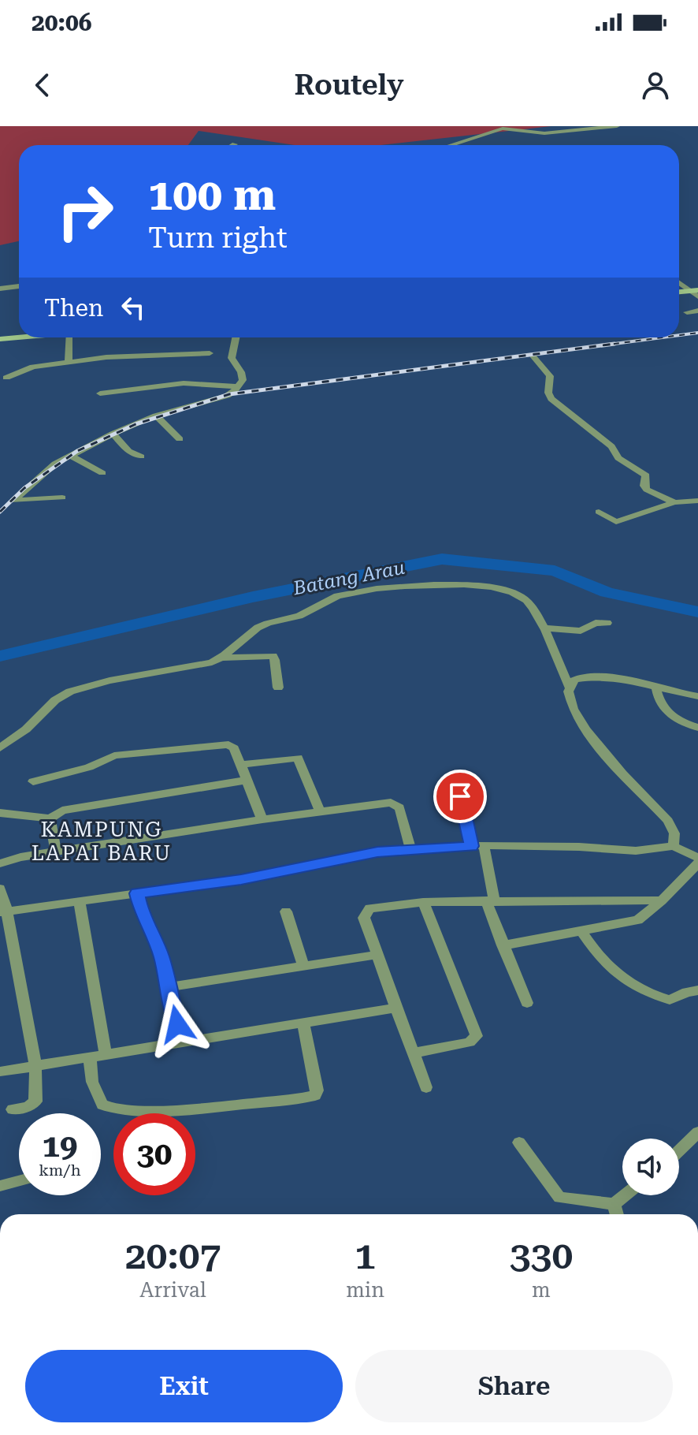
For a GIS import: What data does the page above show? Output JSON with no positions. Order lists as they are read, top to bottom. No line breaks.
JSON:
{"districts":["KAMPUNG LAPAI BARU"],"water":["Batang Arau"],"page":{"status":"20:06","header":"Routely","turn":["100 m","Turn right"],"then":"Then","speed":"19 km/h","limit":"30","eta":["20:07","Arrival","1","min","330","m"],"buttons":["Exit","Share"]}}
